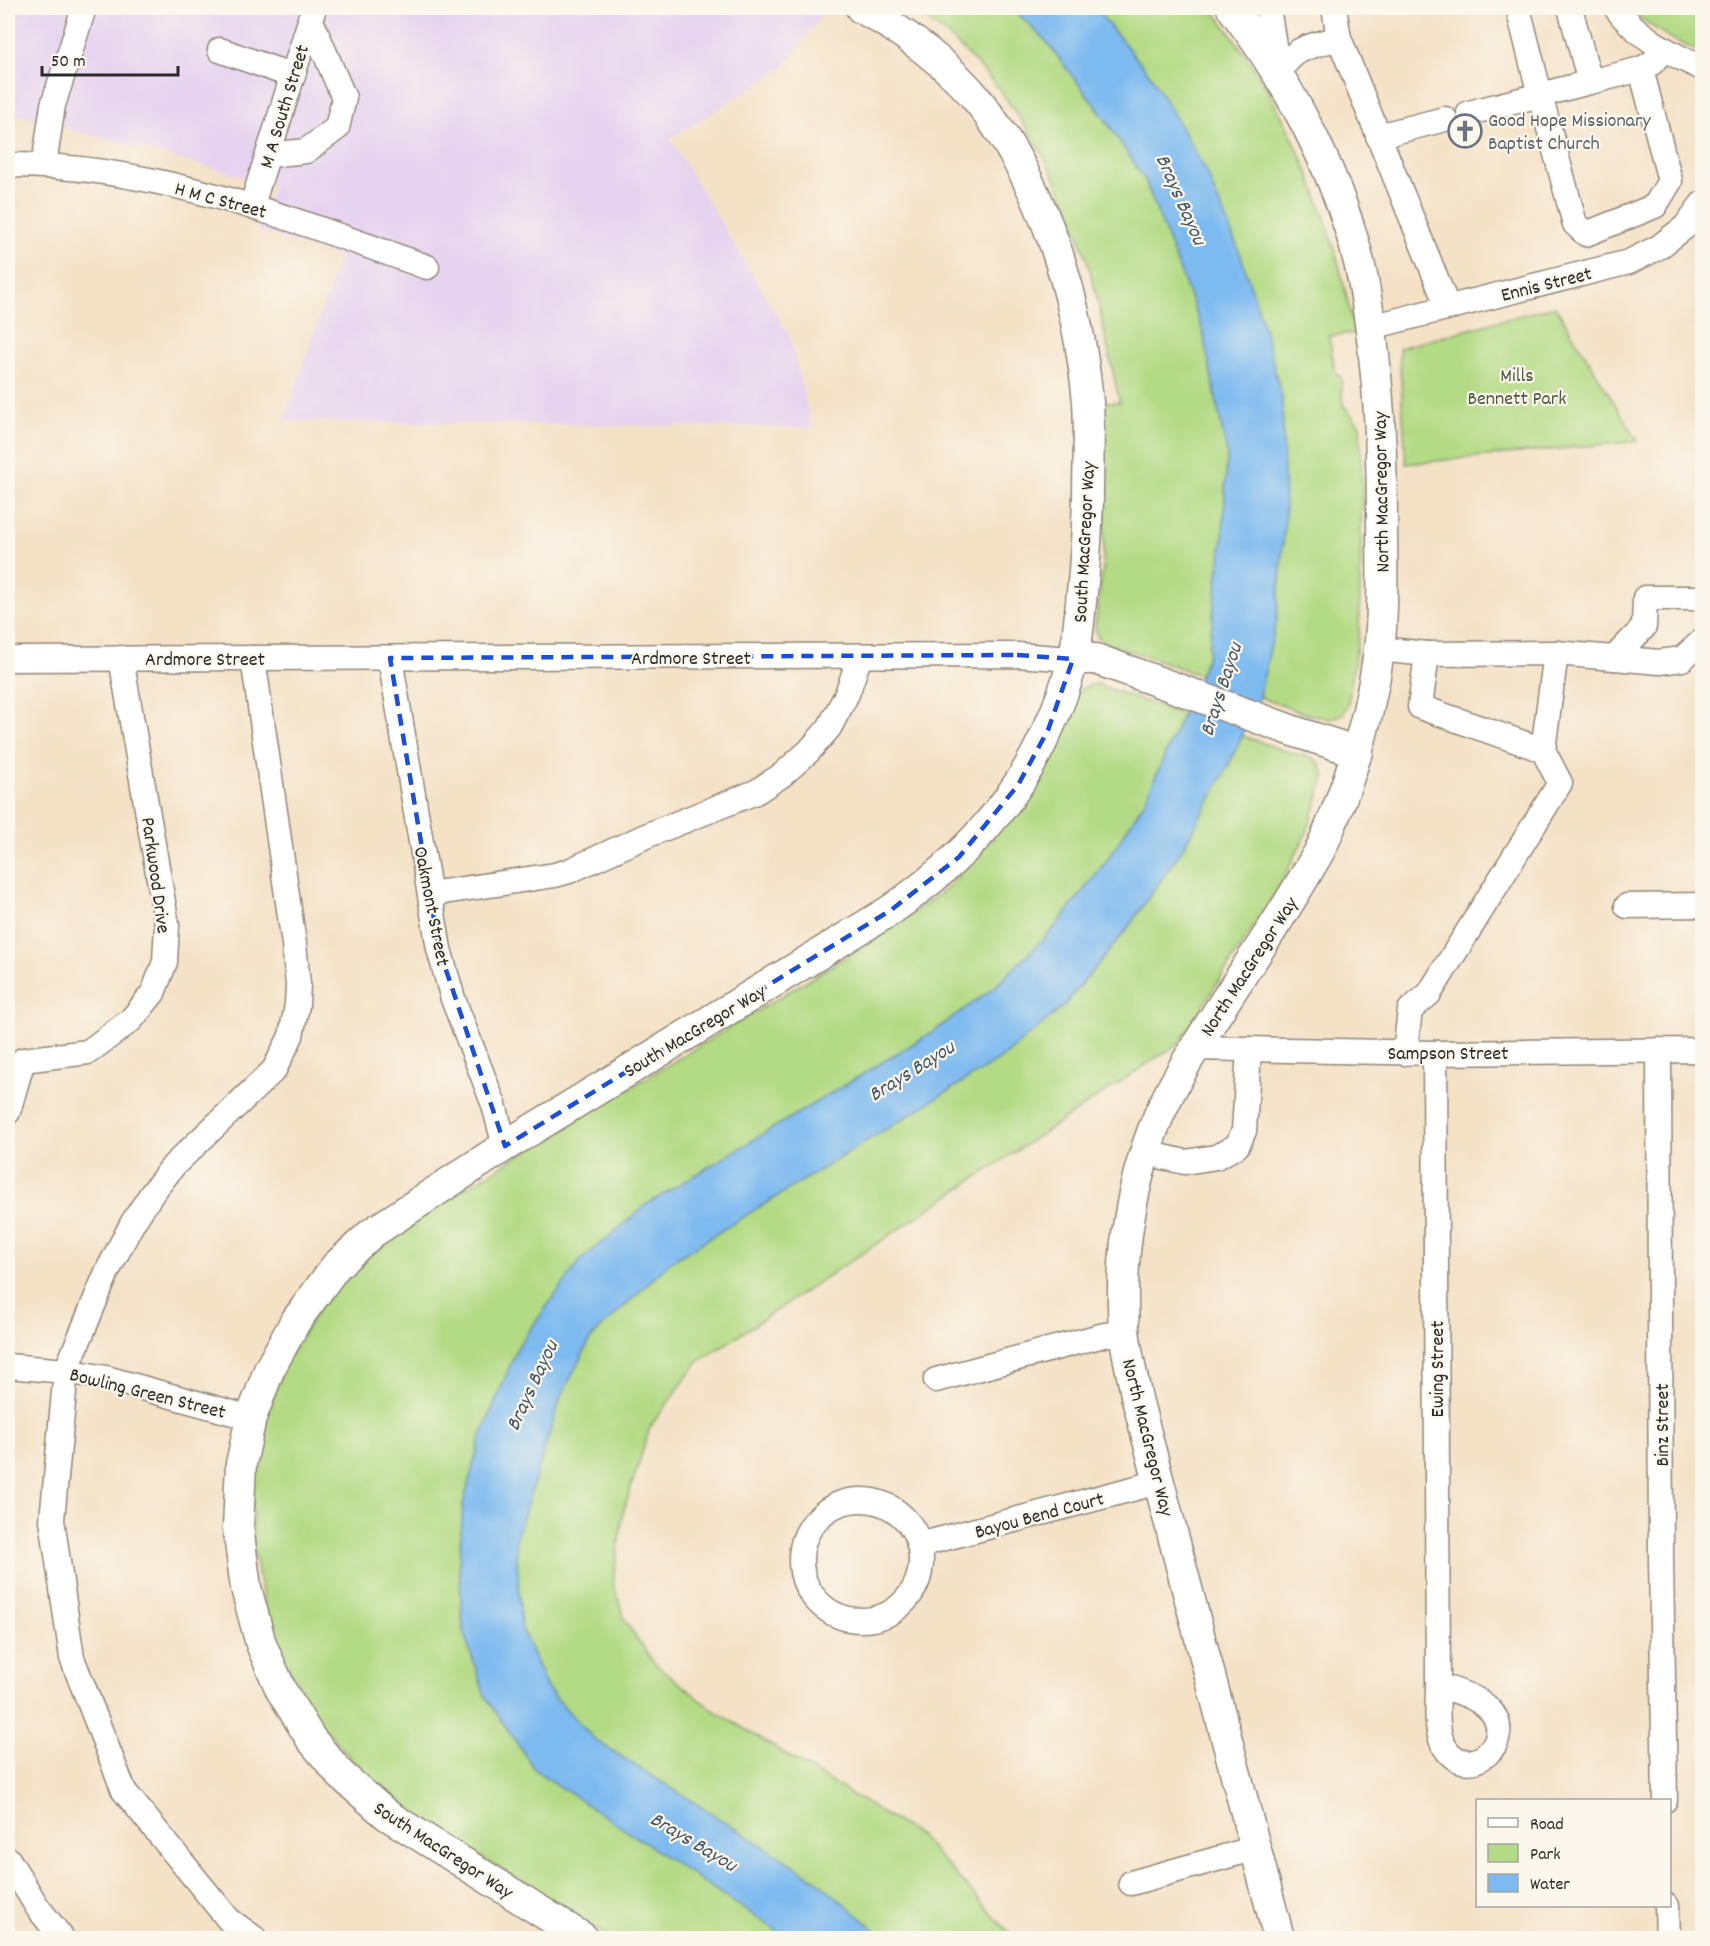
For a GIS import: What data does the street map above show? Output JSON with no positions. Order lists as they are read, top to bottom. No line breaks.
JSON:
{"streets":{"main road":["North MacGregor Way","South MacGregor Way","Ardmore Street"],"street":["M A South Street","H M C Street","Ennis Street","Parkwood Drive","Oakmont Street","Sampson Street","Ewing Street","Bowling Green Street","Binz Street","Bayou Bend Court"]},"crossings":[["M A South Street","H M C Street"],["Ennis Street","North MacGregor Way"],["North MacGregor Way","Ardmore Street"],["North MacGregor Way","Sampson Street"],["North MacGregor Way","Bayou Bend Court"],["South MacGregor Way","Ardmore Street"],["South MacGregor Way","Oakmont Street"],["South MacGregor Way","Bowling Green Street"],["Ardmore Street","Parkwood Drive"],["Ardmore Street","Oakmont Street"],["Sampson Street","Ewing Street"],["Sampson Street","Binz Street"]],"water":["Brays Bayou"],"parks":["Mills Bennett Park"],"places":{"church":["Good Hope Missionary Baptist Church"]},"legend":["Road","Park","Water"],"scale_bar":"50 m"}
